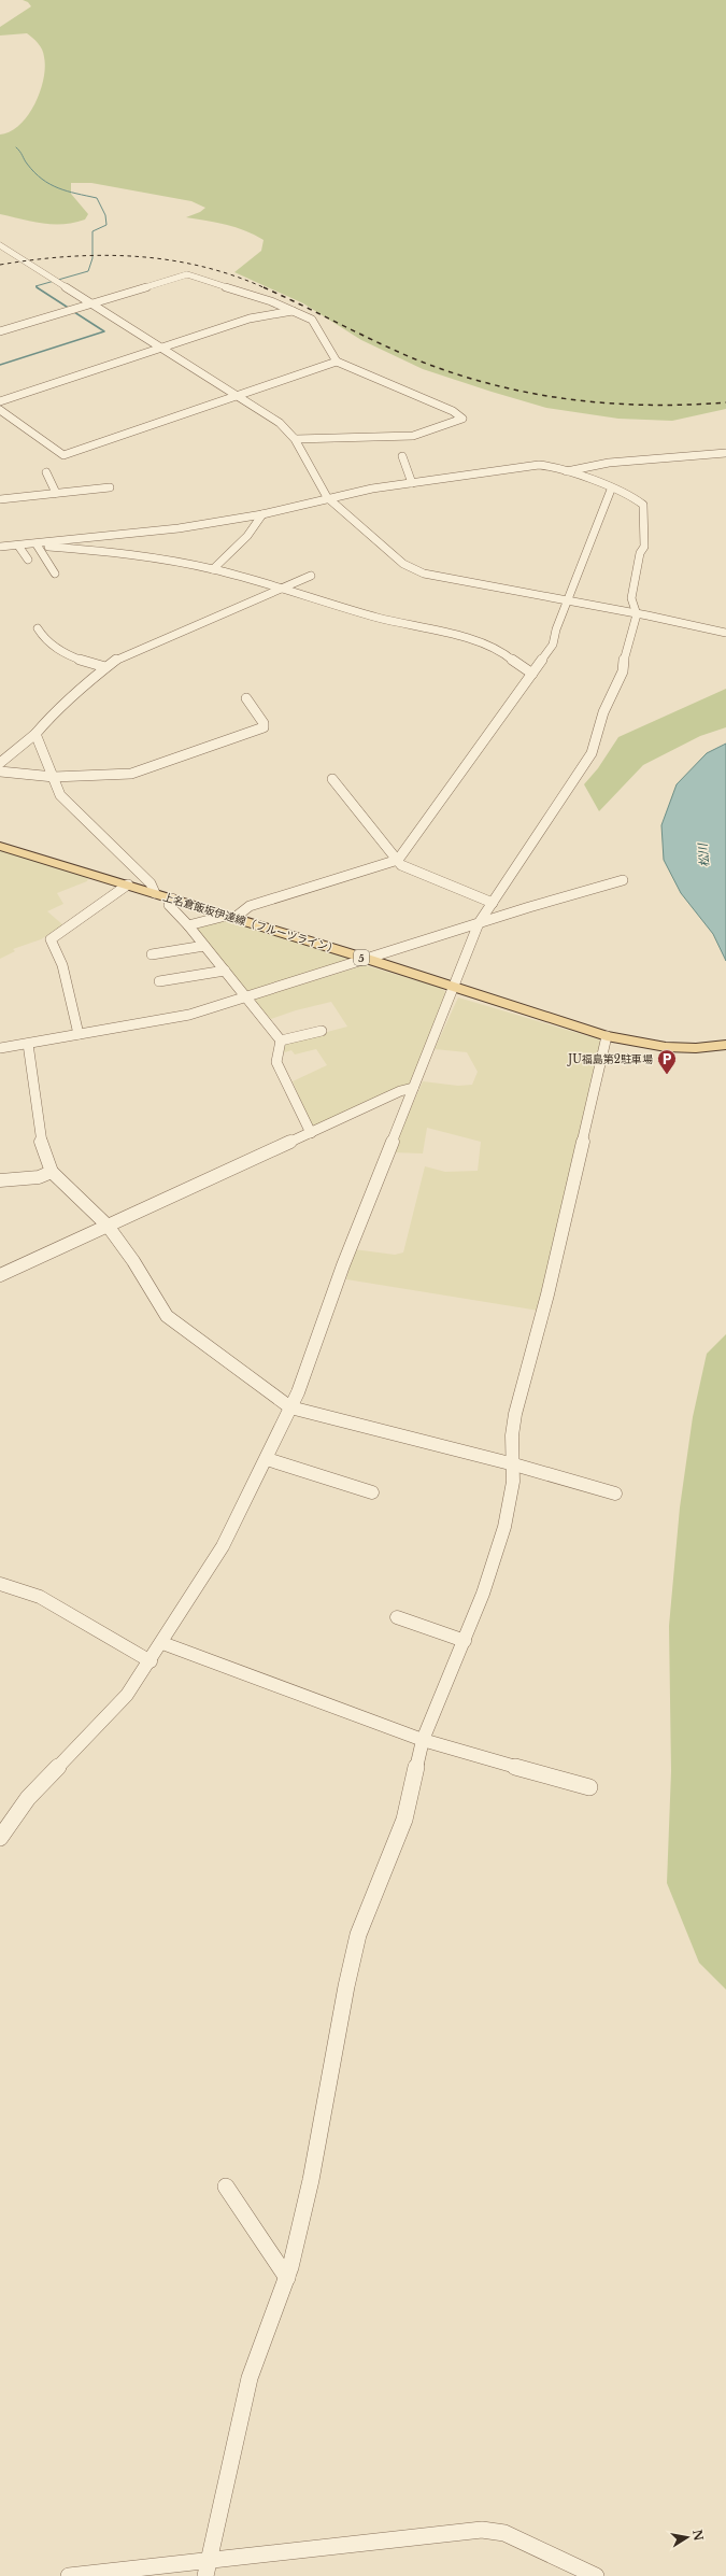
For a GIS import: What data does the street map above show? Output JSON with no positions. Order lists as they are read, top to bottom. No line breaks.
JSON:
{"streets":{"main road":["上名倉飯坂伊達線（フルーツライン）","5"]},"water":["松川"],"places":{"parking":["JU福島第2駐車場"]},"north":"right"}
